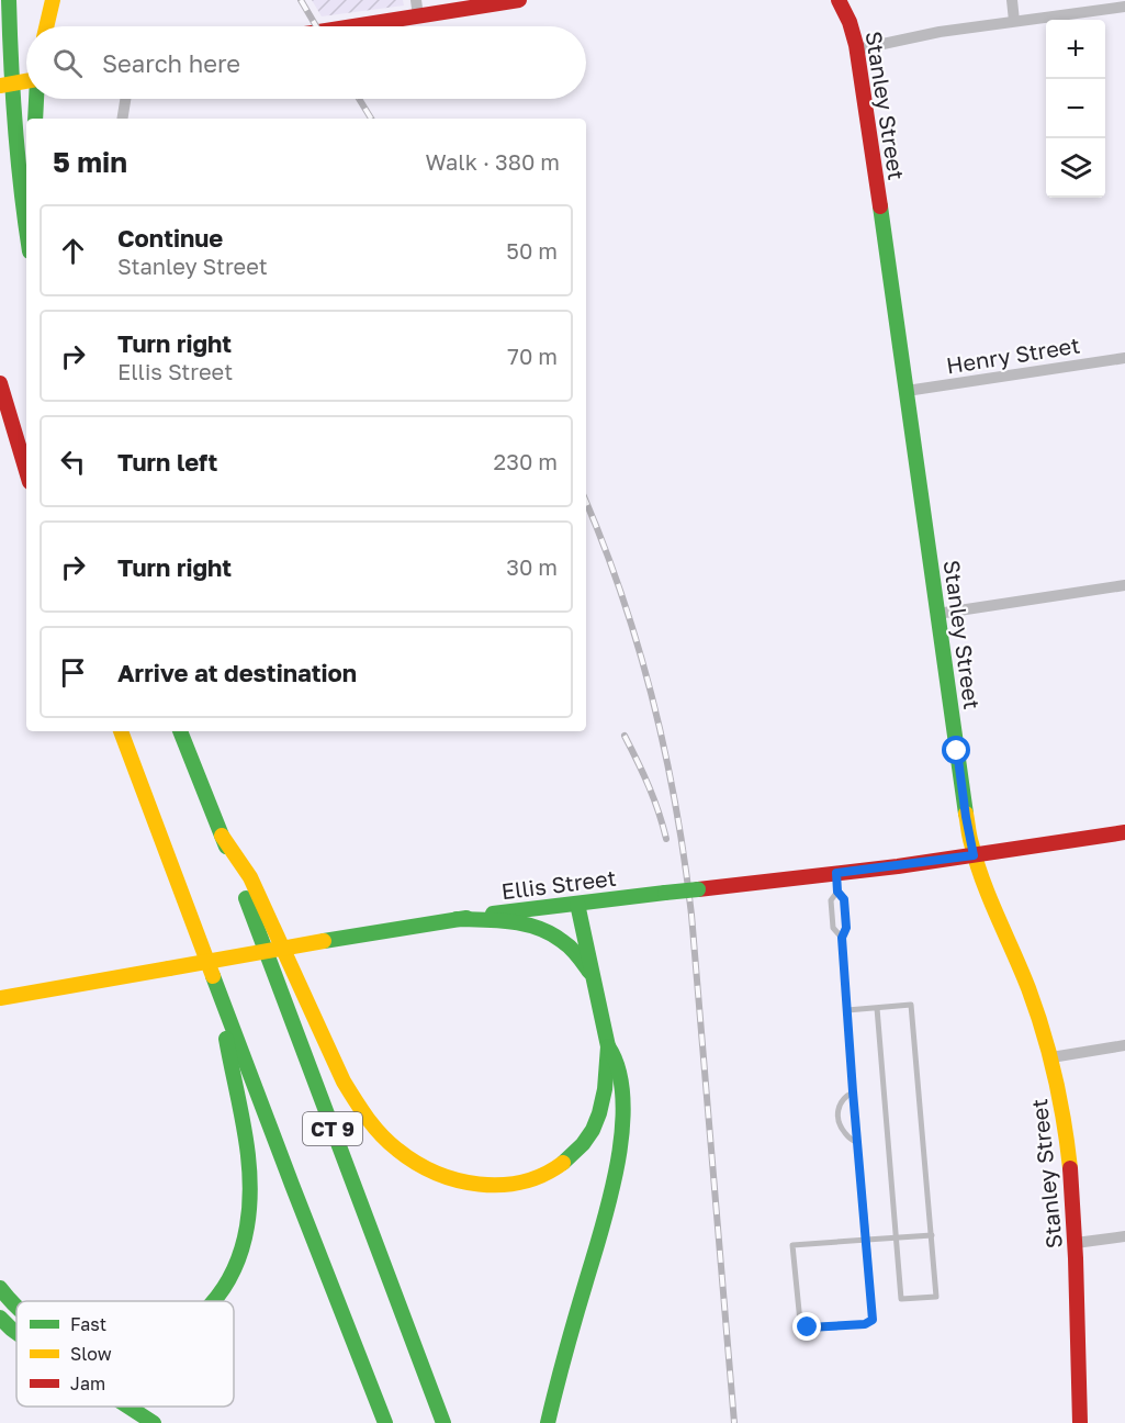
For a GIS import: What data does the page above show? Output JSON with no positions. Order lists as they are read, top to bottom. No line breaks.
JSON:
{"streets":{"main road":["Stanley Street","Ellis Street","CT 9"],"street":["Henry Street"]},"crossings":[["Stanley Street","Henry Street"],["Stanley Street","Ellis Street"]],"legend":["Fast","Slow","Jam"],"page":{"map_buttons":["+","−"],"search":"Search here","heading":["5 min","Walk · 380 m"],"list":[["Continue","Stanley Street","50 m"],["Turn right","Ellis Street","70 m"],["Turn left","230 m"],["Turn right","30 m"],"Arrive at destination"]}}
